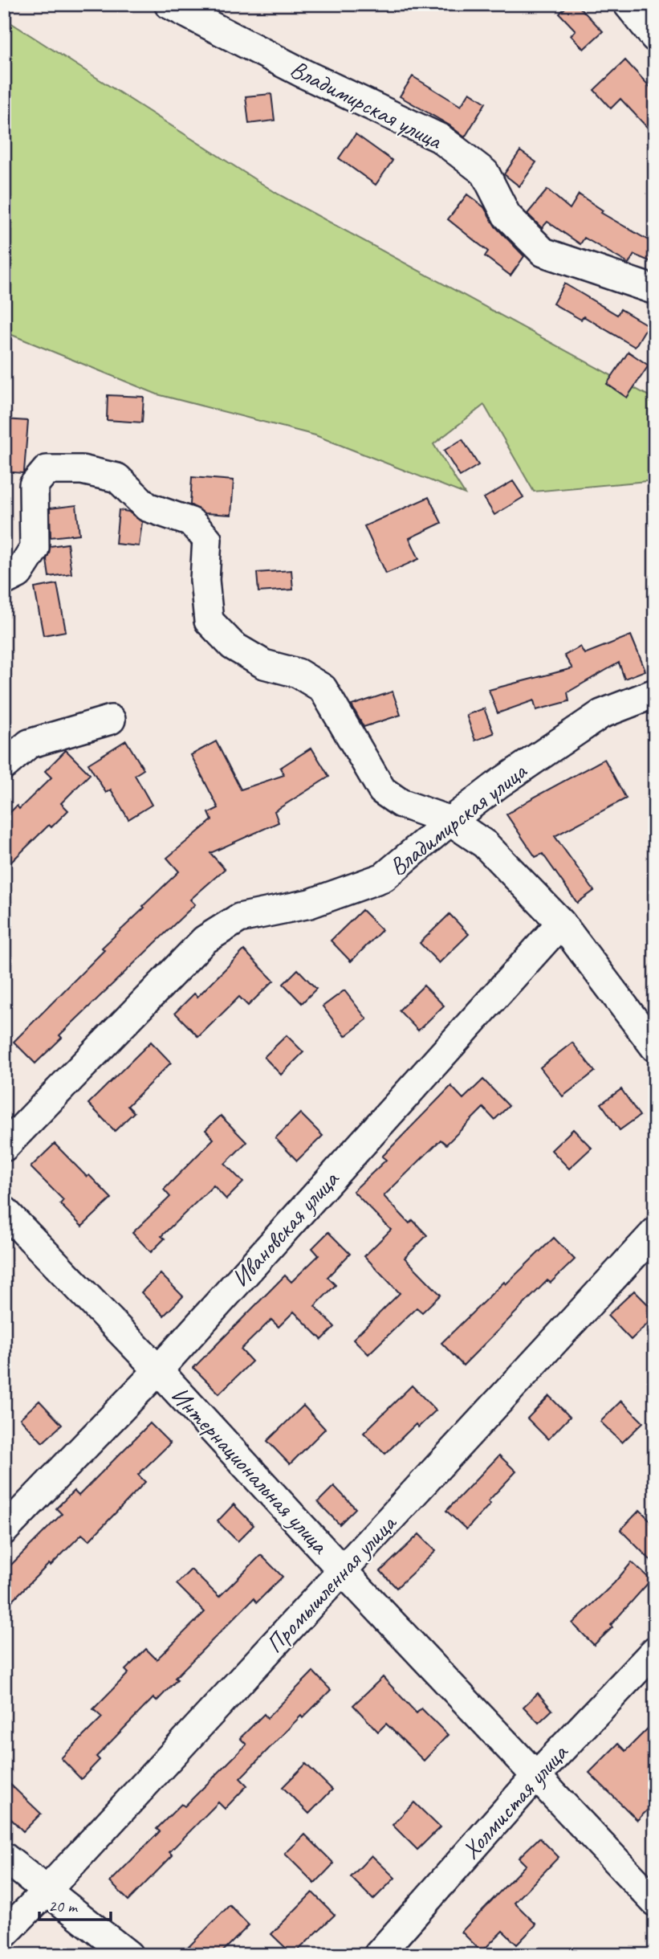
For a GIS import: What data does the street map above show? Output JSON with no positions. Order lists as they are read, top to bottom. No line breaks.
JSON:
{"streets":{"street":["Владимирская улица","Ивановская улица","Интернациональная улица","Промышленная улица","Холмистая улица"]},"crossings":[["Ивановская улица","Интернациональная улица"],["Интернациональная улица","Промышленная улица"],["Интернациональная улица","Холмистая улица"]],"scale_bar":"20 m"}
